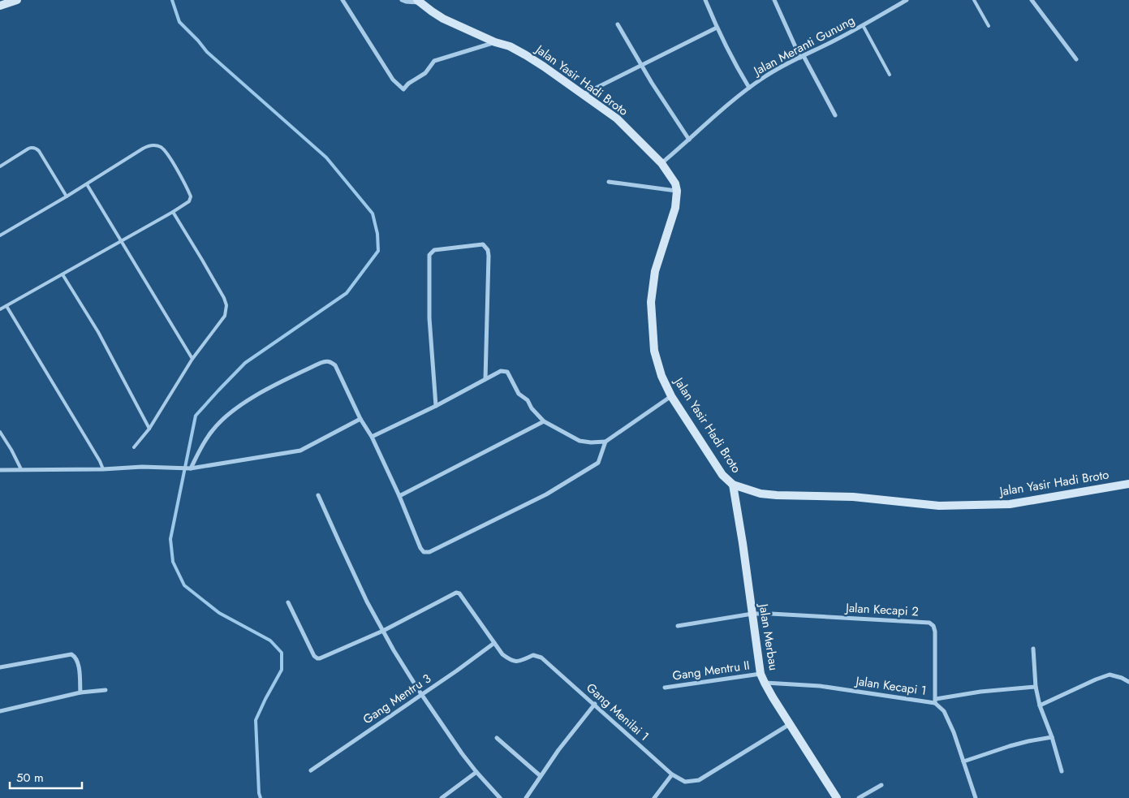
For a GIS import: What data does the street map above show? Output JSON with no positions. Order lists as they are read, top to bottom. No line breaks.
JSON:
{"streets":{"street":["Jalan Meranti Gunung","Jalan Yasir Hadi Broto","Jalan Kecapi 2","Jalan Merbau","Gang Mentru II","Jalan Kecapi 1","Gang Mentru 3","Gang Menilai 1"]},"crossings":[["Jalan Meranti Gunung","Jalan Yasir Hadi Broto"],["Jalan Yasir Hadi Broto","Jalan Merbau"],["Jalan Kecapi 2","Jalan Merbau"],["Jalan Kecapi 2","Jalan Kecapi 1"],["Jalan Merbau","Gang Mentru II"],["Jalan Merbau","Jalan Kecapi 1"],["Jalan Merbau","Gang Menilai 1"],["Gang Mentru 3","Gang Menilai 1"]],"scale_bar":"50 m"}
